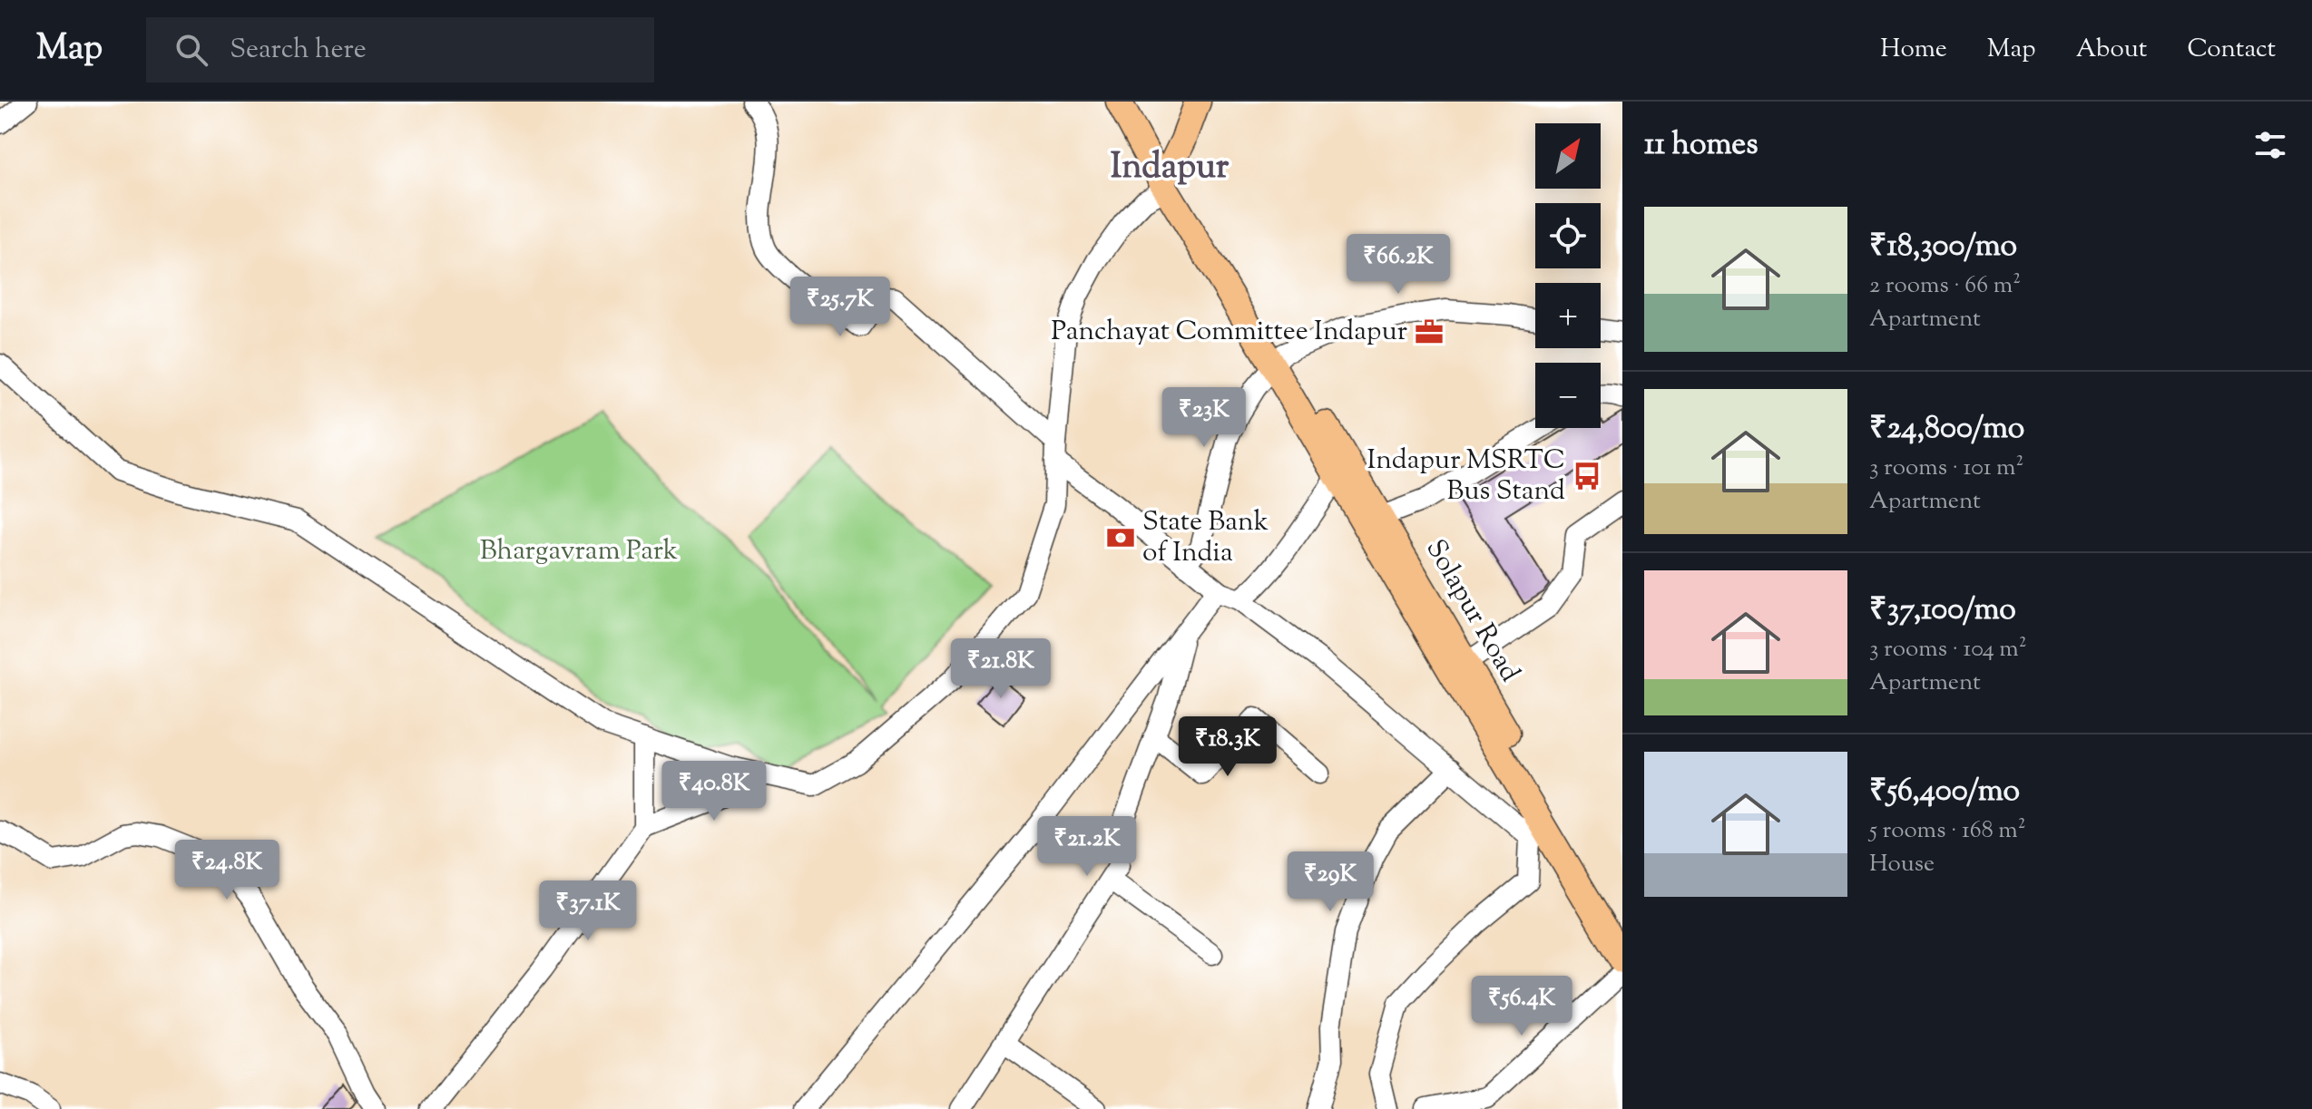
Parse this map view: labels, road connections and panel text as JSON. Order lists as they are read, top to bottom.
{
  "streets": {
    "main road": ["Solapur Road"]
  },
  "districts": ["Indapur"],
  "parks": ["Bhargavram Park"],
  "places": {
    "office": ["Panchayat Committee Indapur"],
    "bus stop": ["Indapur MSRTC Bus Stand"],
    "bank": ["State Bank of India"]
  },
  "north": "top right",
  "page": {
    "header": "Map",
    "search": "Search here",
    "nav": [
      "Home",
      "Map",
      "About",
      "Contact"
    ],
    "heading": "11 homes",
    "map_buttons": ["+", "−"],
    "list": [
      {
        "name": "₹18,300/mo",
        "note": "2 rooms · 66 m² · Apartment"
      },
      {
        "name": "₹24,800/mo",
        "note": "3 rooms · 101 m² · Apartment"
      },
      {
        "name": "₹37,100/mo",
        "note": "3 rooms · 104 m² · Apartment"
      },
      {
        "name": "₹56,400/mo",
        "note": "5 rooms · 168 m² · House"
      }
    ],
    "price": [
      "₹66.2K",
      "₹25.7K",
      "₹23K",
      "₹21.8K",
      "₹18.3K",
      "₹40.8K",
      "₹21.2K",
      "₹24.8K",
      "₹29K",
      "₹37.1K",
      "₹56.4K"
    ]
  }
}
